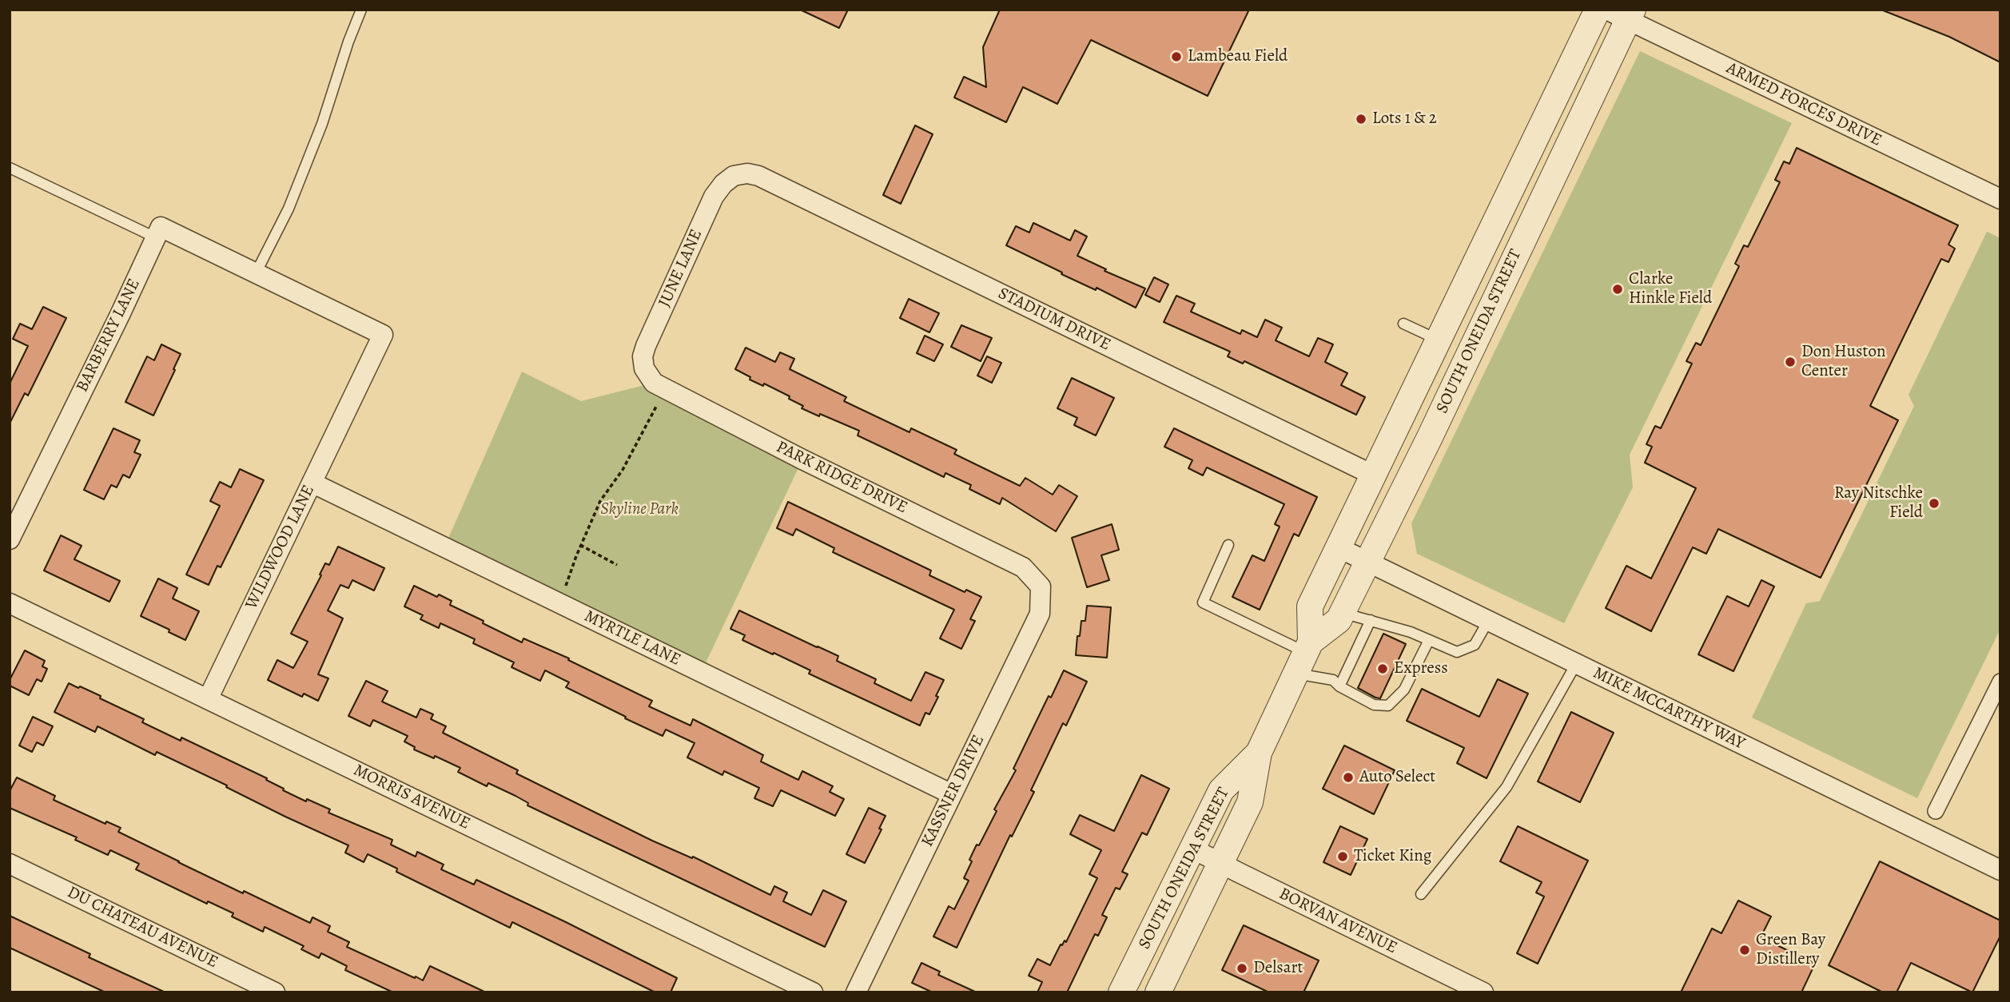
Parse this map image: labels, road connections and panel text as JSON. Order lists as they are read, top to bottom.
{
  "streets": {
    "street": [
      "ARMED FORCES DRIVE",
      "JUNE LANE",
      "STADIUM DRIVE",
      "SOUTH ONEIDA STREET",
      "BARBERRY LANE",
      "PARK RIDGE DRIVE",
      "WILDWOOD LANE",
      "MYRTLE LANE",
      "MIKE MCCARTHY WAY",
      "KASSNER DRIVE",
      "MORRIS AVENUE",
      "BORVAN AVENUE",
      "DU CHATEAU AVENUE"
    ]
  },
  "crossings": [
    ["ARMED FORCES DRIVE", "SOUTH ONEIDA STREET"],
    ["JUNE LANE", "STADIUM DRIVE"],
    ["JUNE LANE", "PARK RIDGE DRIVE"],
    ["STADIUM DRIVE", "SOUTH ONEIDA STREET"],
    ["SOUTH ONEIDA STREET", "MIKE MCCARTHY WAY"],
    ["SOUTH ONEIDA STREET", "BORVAN AVENUE"],
    ["PARK RIDGE DRIVE", "KASSNER DRIVE"],
    ["WILDWOOD LANE", "MYRTLE LANE"],
    ["WILDWOOD LANE", "MORRIS AVENUE"],
    ["MYRTLE LANE", "KASSNER DRIVE"]
  ],
  "parks": ["Skyline Park"],
  "places": [
    "Lambeau Field",
    "Lots 1 & 2",
    "Clarke Hinkle Field",
    "Don Huston Center",
    "Ray Nitschke Field",
    "Express",
    "Auto Select",
    "Ticket King",
    "Green Bay Distillery",
    "Delsart"
  ]
}
